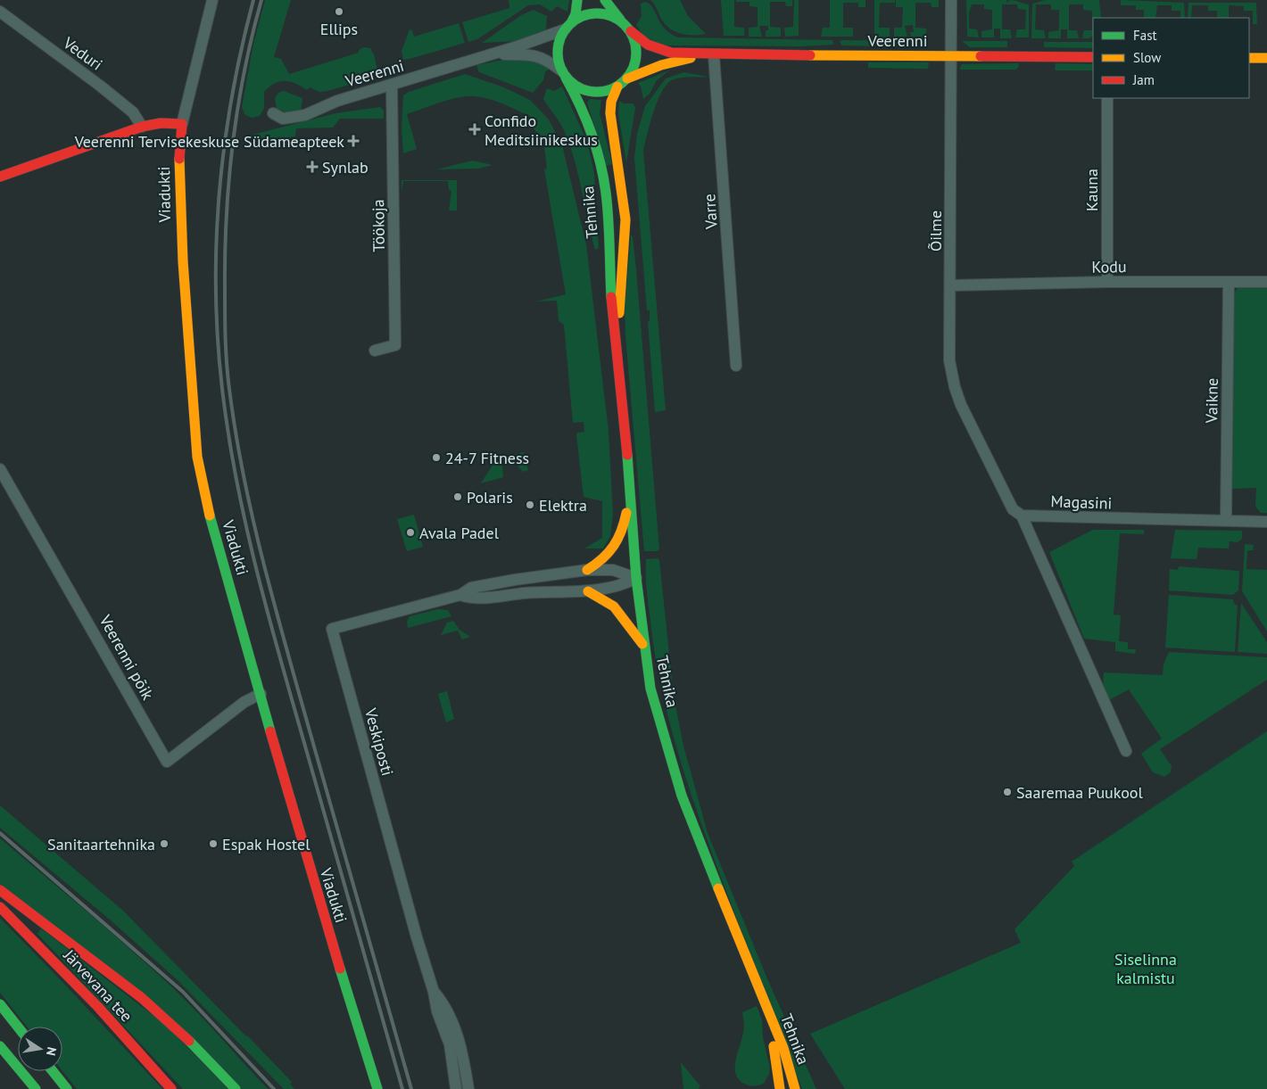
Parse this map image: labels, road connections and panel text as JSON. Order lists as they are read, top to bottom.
{
  "streets": {
    "main road": [
      "Veerenni",
      "Viadukti",
      "Tehnika",
      "Järvevana tee"
    ],
    "street": [
      "Veduri",
      "Kauna",
      "Varre",
      "Töökoja",
      "Õilme",
      "Kodu",
      "Vaikne",
      "Magasini",
      "Veerenni põik",
      "Veskiposti"
    ]
  },
  "crossings": [
    ["Veerenni", "Varre"],
    ["Veerenni", "Tehnika"],
    ["Veerenni", "Töökoja"],
    ["Veerenni", "Õilme"],
    ["Kauna", "Kodu"],
    ["Viadukti", "Veerenni põik"],
    ["Tehnika", "Veskiposti"],
    ["Õilme", "Kodu"],
    ["Õilme", "Magasini"],
    ["Kodu", "Vaikne"],
    ["Vaikne", "Magasini"]
  ],
  "parks": ["Siselinna kalmistu"],
  "places": {
    "other": [
      "Ellips",
      "24-7 Fitness",
      "Polaris",
      "Elektra",
      "Avala Padel",
      "Saaremaa Puukool",
      "Sanitaartehnika",
      "Espak Hostel"
    ],
    "health": ["Confido Meditsiinikeskus", "Veerenni Tervisekeskuse Südameapteek", "Synlab"]
  },
  "legend": ["Fast", "Slow", "Jam"],
  "north": "right"
}
